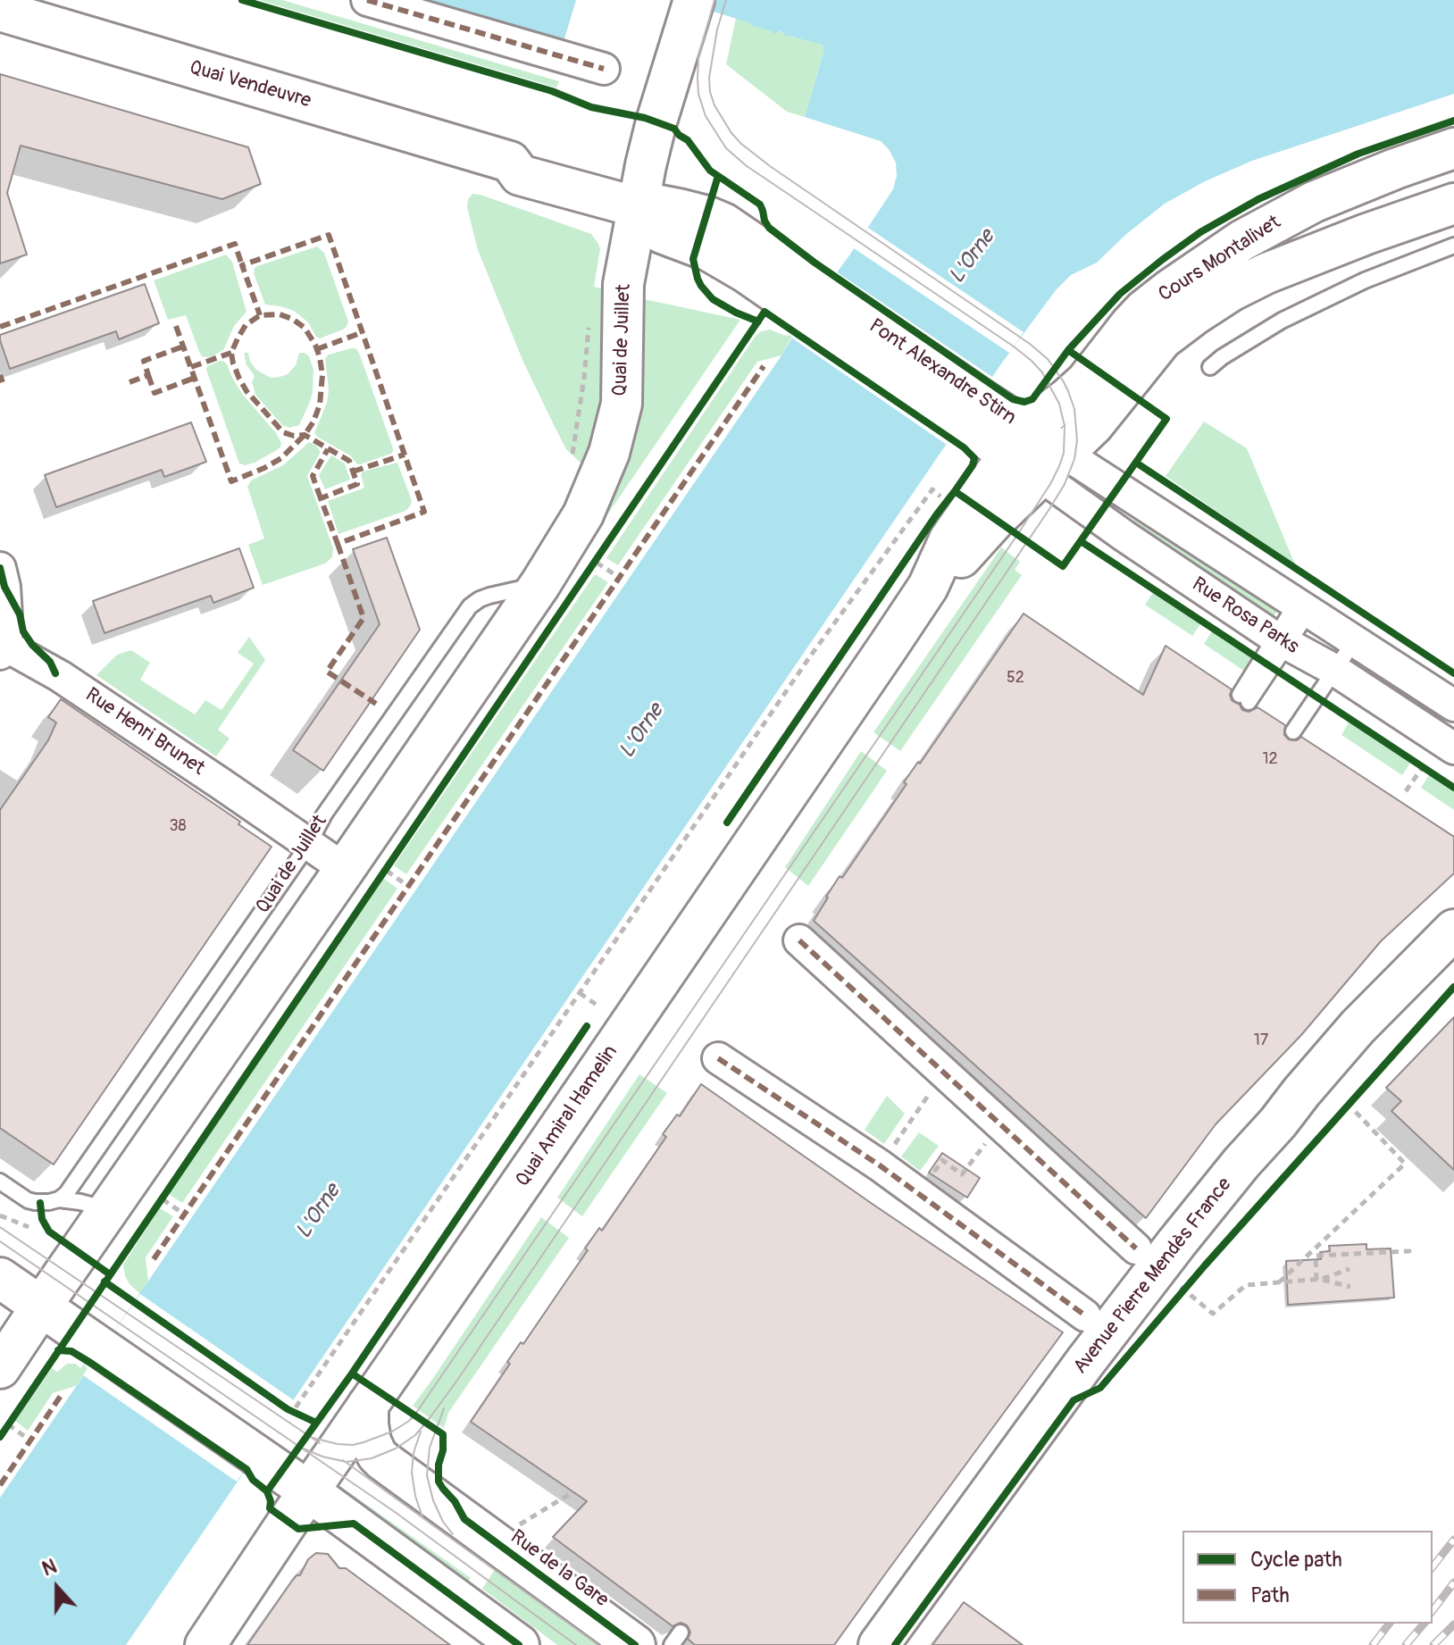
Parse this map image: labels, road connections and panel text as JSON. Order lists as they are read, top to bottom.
{
  "streets": {
    "main road": [
      "Quai Vendeuvre",
      "Cours Montalivet",
      "Quai de Juillet",
      "Pont Alexandre Stirn",
      "Quai Amiral Hamelin",
      "Avenue Pierre Mendès France",
      "Rue de la Gare"
    ],
    "street": ["Rue Rosa Parks", "Rue Henri Brunet"]
  },
  "crossings": [
    ["Quai Vendeuvre", "Quai de Juillet"],
    ["Quai Vendeuvre", "Pont Alexandre Stirn"],
    ["Cours Montalivet", "Pont Alexandre Stirn"],
    ["Cours Montalivet", "Rue Rosa Parks"],
    ["Cours Montalivet", "Quai Amiral Hamelin"],
    ["Quai de Juillet", "Rue Henri Brunet"],
    ["Pont Alexandre Stirn", "Rue Rosa Parks"],
    ["Pont Alexandre Stirn", "Quai Amiral Hamelin"],
    ["Rue Rosa Parks", "Quai Amiral Hamelin"],
    ["Quai Amiral Hamelin", "Rue de la Gare"]
  ],
  "water": ["L'Orne"],
  "house_numbers": [
    "52",
    "12",
    "38",
    "17"
  ],
  "legend": ["Cycle path", "Path"],
  "north": "top"
}
